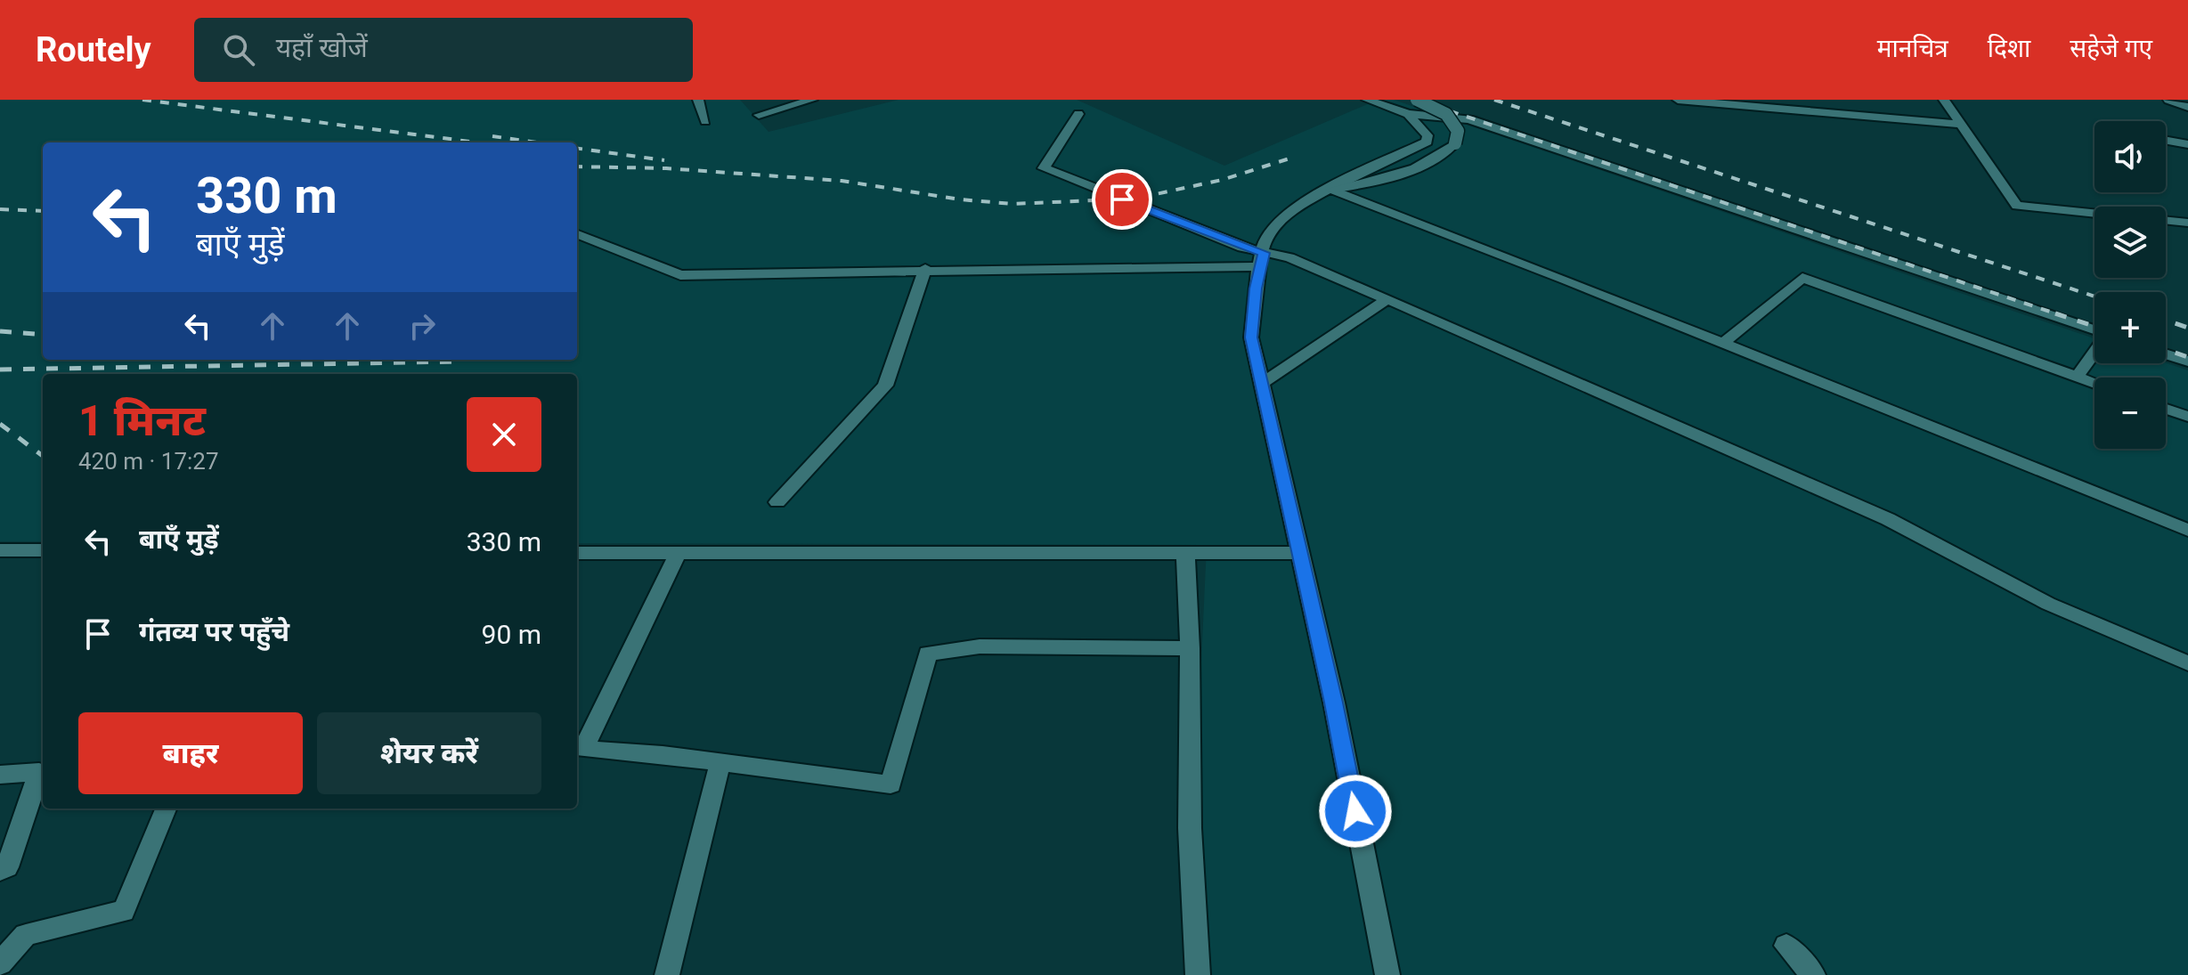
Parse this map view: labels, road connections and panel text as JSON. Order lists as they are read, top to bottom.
{
  "page": {
    "header": "Routely",
    "search": "यहाँ खोजें",
    "nav": ["मानचित्र", "दिशा", "सहेजे गए"],
    "map_buttons": ["+", "−"],
    "turn": ["330 m", "बाएँ मुड़ें"],
    "heading": ["1 मिनट", "420 m · 17:27"],
    "list": [
      {
        "name": "बाएँ मुड़ें",
        "value": "330 m"
      },
      {
        "name": "गंतव्य पर पहुँचे",
        "value": "90 m"
      }
    ],
    "buttons": ["बाहर", "शेयर करें"]
  }
}
